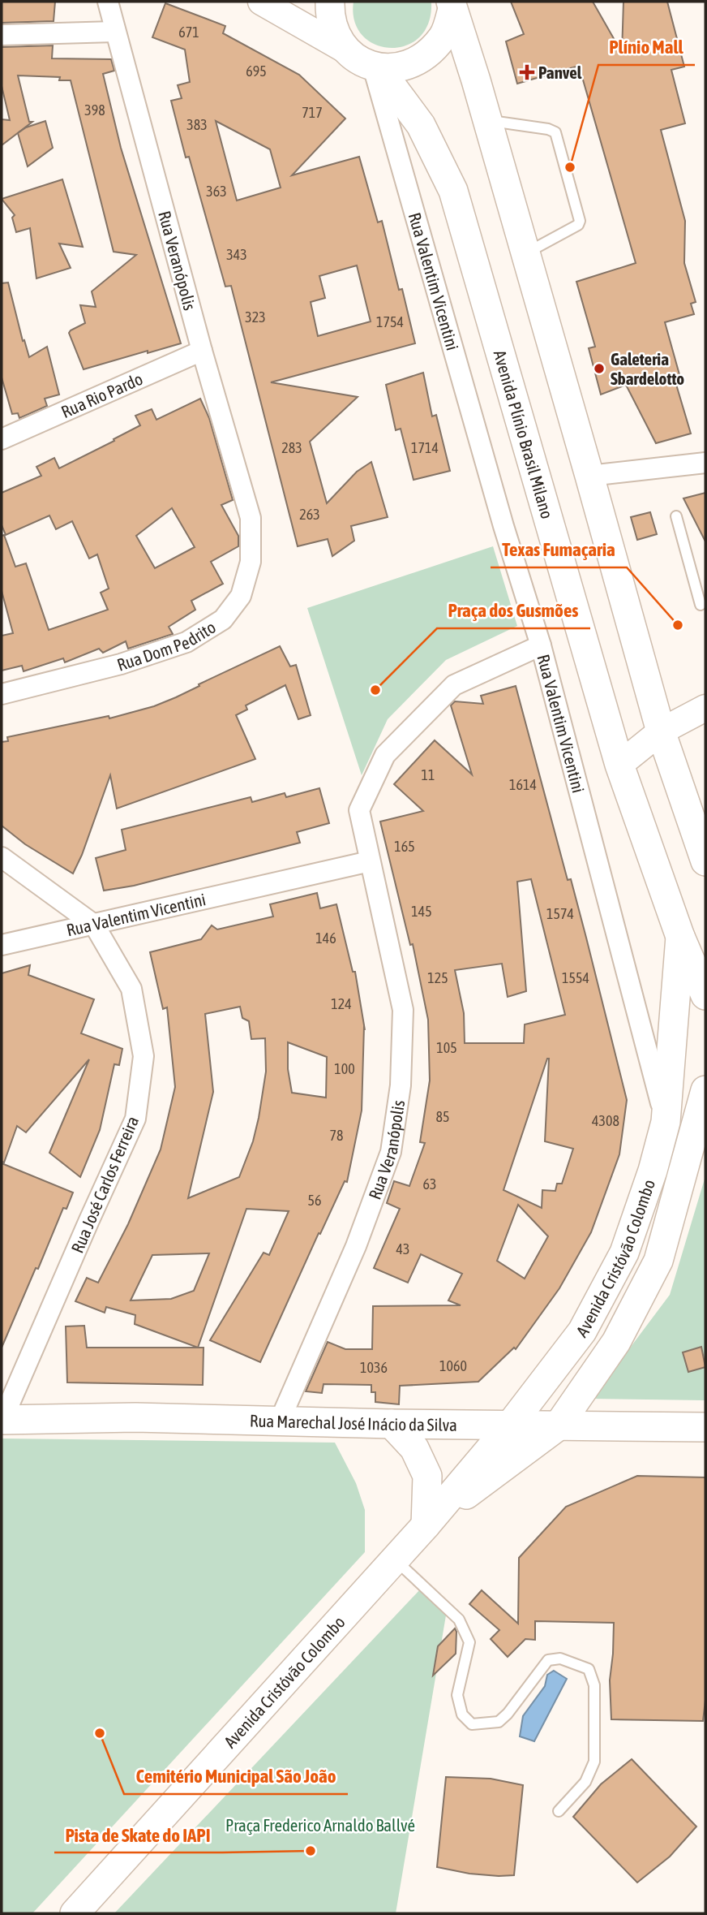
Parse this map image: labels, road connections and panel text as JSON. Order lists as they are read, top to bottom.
{
  "streets": {
    "main road": ["Avenida Plínio Brasil Milano", "Avenida Cristóvão Colombo", "Rua Marechal José Inácio da Silva"],
    "street": [
      "Rua Veranópolis",
      "Rua Valentim Vicentini",
      "Rua Rio Pardo",
      "Rua Dom Pedrito",
      "Rua José Carlos Ferreira"
    ]
  },
  "crossings": [
    ["Rua Veranópolis", "Rua Valentim Vicentini"],
    ["Rua Veranópolis", "Rua Rio Pardo"],
    ["Rua Veranópolis", "Rua Dom Pedrito"],
    ["Rua Veranópolis", "Rua Marechal José Inácio da Silva"],
    ["Rua Valentim Vicentini", "Avenida Plínio Brasil Milano"],
    ["Rua Valentim Vicentini", "Rua José Carlos Ferreira"],
    ["Rua Valentim Vicentini", "Avenida Cristóvão Colombo"],
    ["Avenida Plínio Brasil Milano", "Avenida Cristóvão Colombo"],
    ["Rua José Carlos Ferreira", "Rua Marechal José Inácio da Silva"],
    ["Avenida Cristóvão Colombo", "Rua Marechal José Inácio da Silva"]
  ],
  "parks": ["Praça Frederico Arnaldo Ballvé"],
  "places": {
    "health": ["Panvel"],
    "other": [
      "Plínio Mall",
      "Galeteria Sbardelotto",
      "Texas Fumaçaria",
      "Praça dos Gusmões",
      "Cemitério Municipal São João",
      "Pista de Skate do IAPI"
    ]
  },
  "house_numbers": [
    "671",
    "695",
    "398",
    "717",
    "383",
    "363",
    "343",
    "323",
    "1754",
    "283",
    "1714",
    "263",
    "11",
    "1614",
    "165",
    "145",
    "1574",
    "146",
    "125",
    "1554",
    "124",
    "105",
    "100",
    "85",
    "4308",
    "78",
    "63",
    "56",
    "43",
    "1060",
    "1036"
  ]
}
